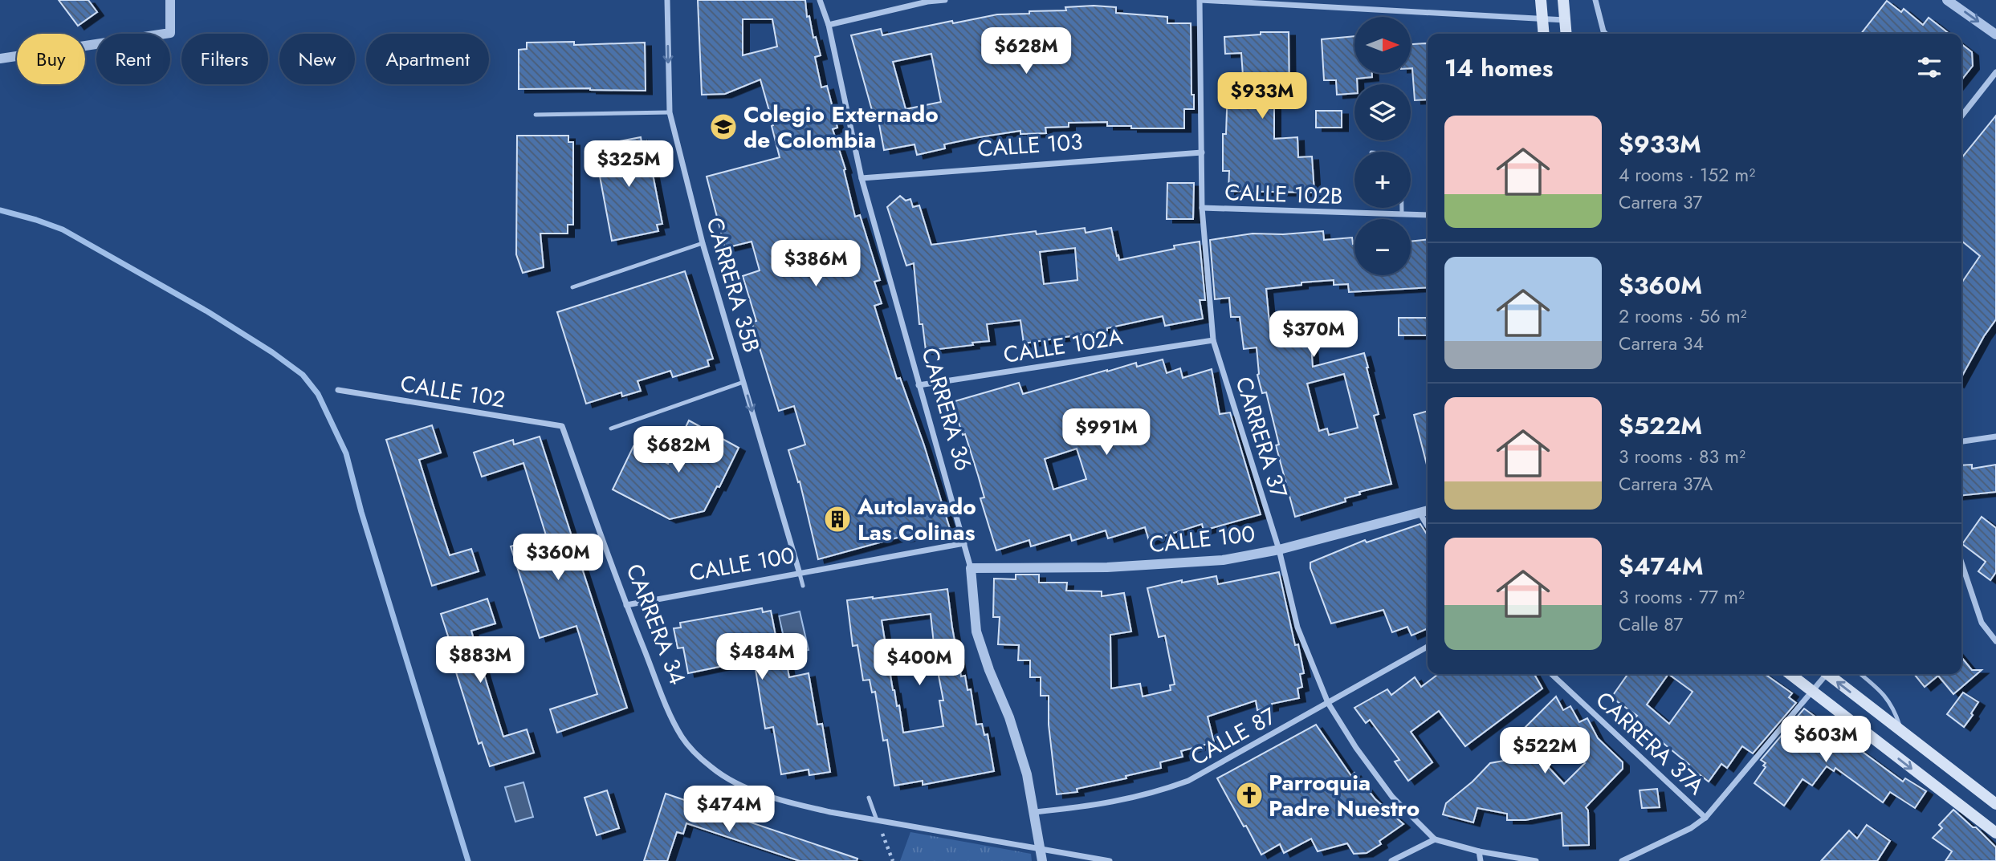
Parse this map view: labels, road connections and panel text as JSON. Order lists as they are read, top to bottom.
{
  "streets": {
    "street": [
      "CALLE 103",
      "CALLE 102B",
      "CARRERA 35B",
      "CALLE 102A",
      "CALLE 102",
      "CARRERA 36",
      "CARRERA 37",
      "CALLE 100",
      "CARRERA 34",
      "CALLE 87",
      "CARRERA 37A"
    ]
  },
  "crossings": [
    ["CALLE 103", "CARRERA 36"],
    ["CALLE 103", "CARRERA 37"],
    ["CALLE 102B", "CARRERA 37"],
    ["CARRERA 35B", "CALLE 100"],
    ["CALLE 102A", "CARRERA 36"],
    ["CALLE 102A", "CARRERA 37"],
    ["CALLE 102", "CARRERA 34"],
    ["CARRERA 36", "CALLE 100"],
    ["CARRERA 36", "CALLE 87"],
    ["CARRERA 37", "CALLE 100"],
    ["CARRERA 37", "CALLE 87"],
    ["CALLE 100", "CARRERA 34"]
  ],
  "one_way": ["CARRERA 35B"],
  "places": {
    "school or university": ["Colegio Externado de Colombia"],
    "building": ["Autolavado Las Colinas"],
    "church": ["Parroquia Padre Nuestro"]
  },
  "north": "right",
  "page": {
    "map_buttons": ["+", "−"],
    "price": [
      "$628M",
      "$933M",
      "$325M",
      "$386M",
      "$370M",
      "$991M",
      "$682M",
      "$360M",
      "$484M",
      "$883M",
      "$400M",
      "$603M",
      "$522M",
      "$474M"
    ],
    "chip": [
      "Buy",
      "Rent",
      "Filters",
      "New",
      "Apartment"
    ],
    "heading": "14 homes",
    "list": [
      {
        "name": "$933M",
        "note": "4 rooms · 152 m² · Carrera 37"
      },
      {
        "name": "$360M",
        "note": "2 rooms · 56 m² · Carrera 34"
      },
      {
        "name": "$522M",
        "note": "3 rooms · 83 m² · Carrera 37A"
      },
      {
        "name": "$474M",
        "note": "3 rooms · 77 m² · Calle 87"
      }
    ]
  }
}
